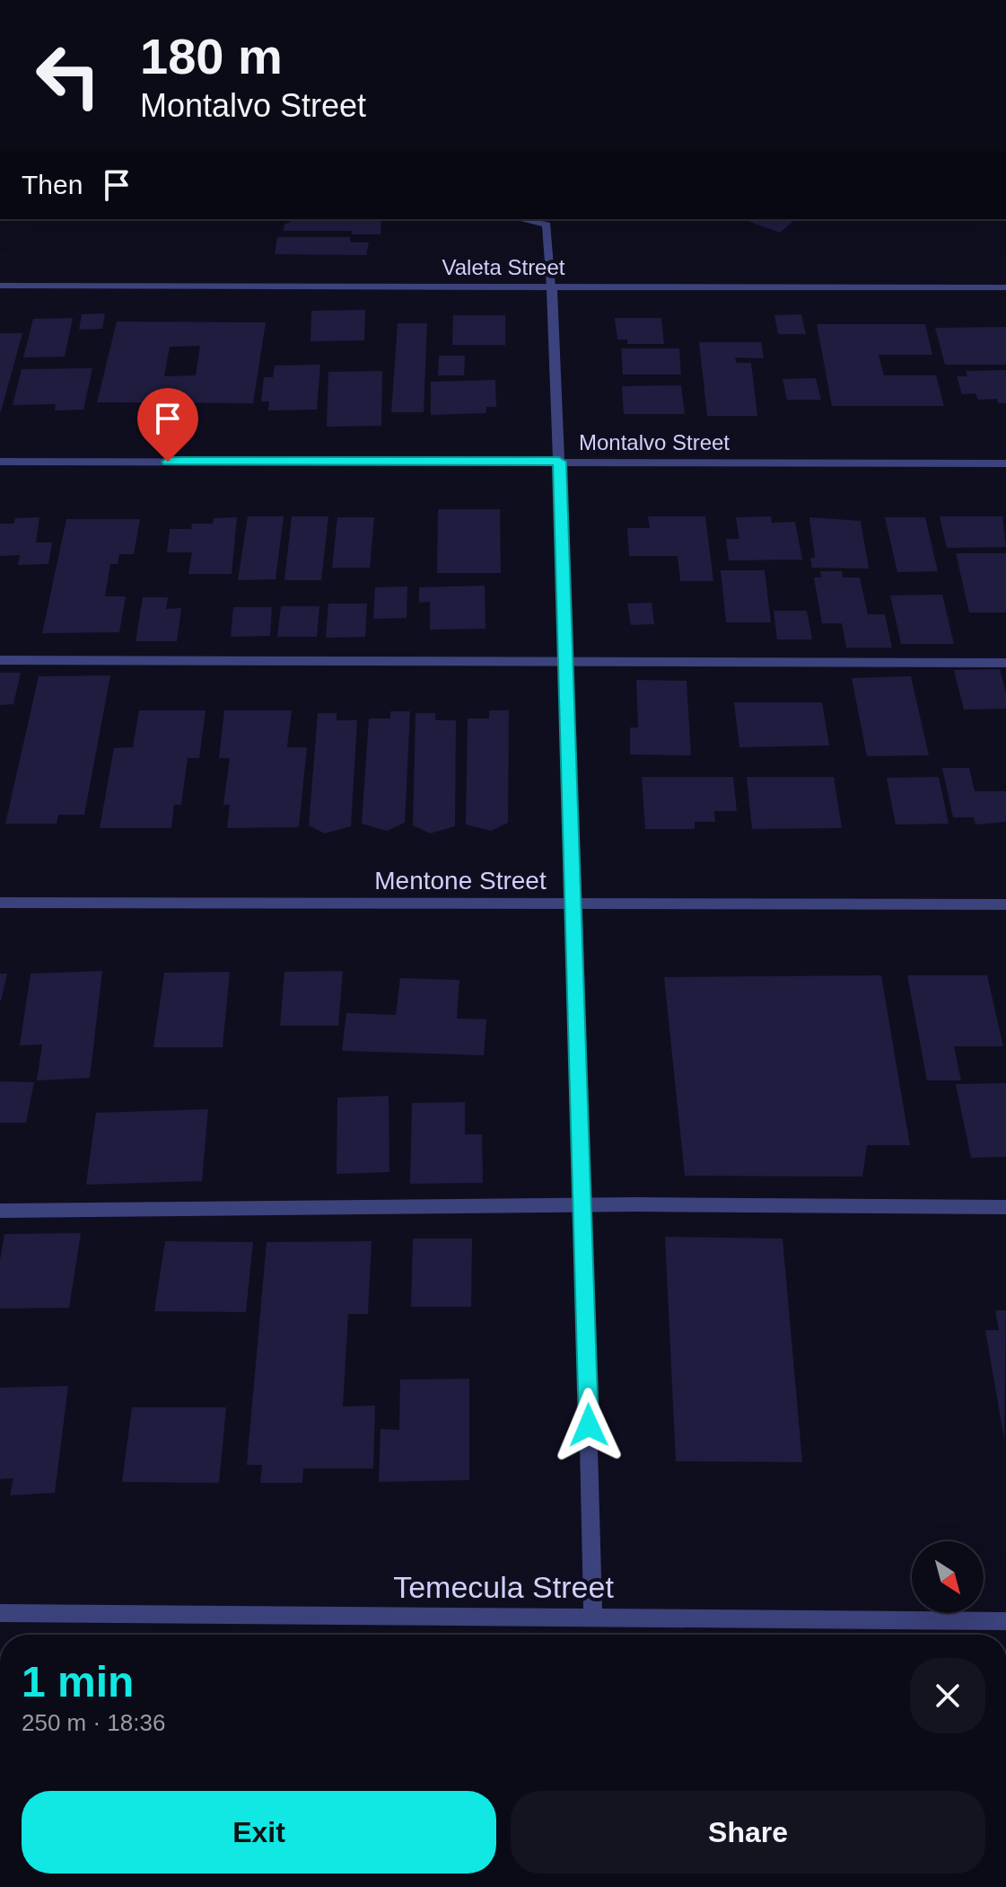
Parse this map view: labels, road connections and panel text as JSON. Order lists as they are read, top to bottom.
{
  "streets": {
    "street": [
      "Valeta Street",
      "Montalvo Street",
      "Mentone Street",
      "Temecula Street"
    ]
  },
  "north": "bottom right",
  "page": {
    "turn": ["180 m", "Montalvo Street"],
    "then": "Then",
    "heading": ["1 min", "250 m · 18:36"],
    "buttons": ["Exit", "Share"]
  }
}
